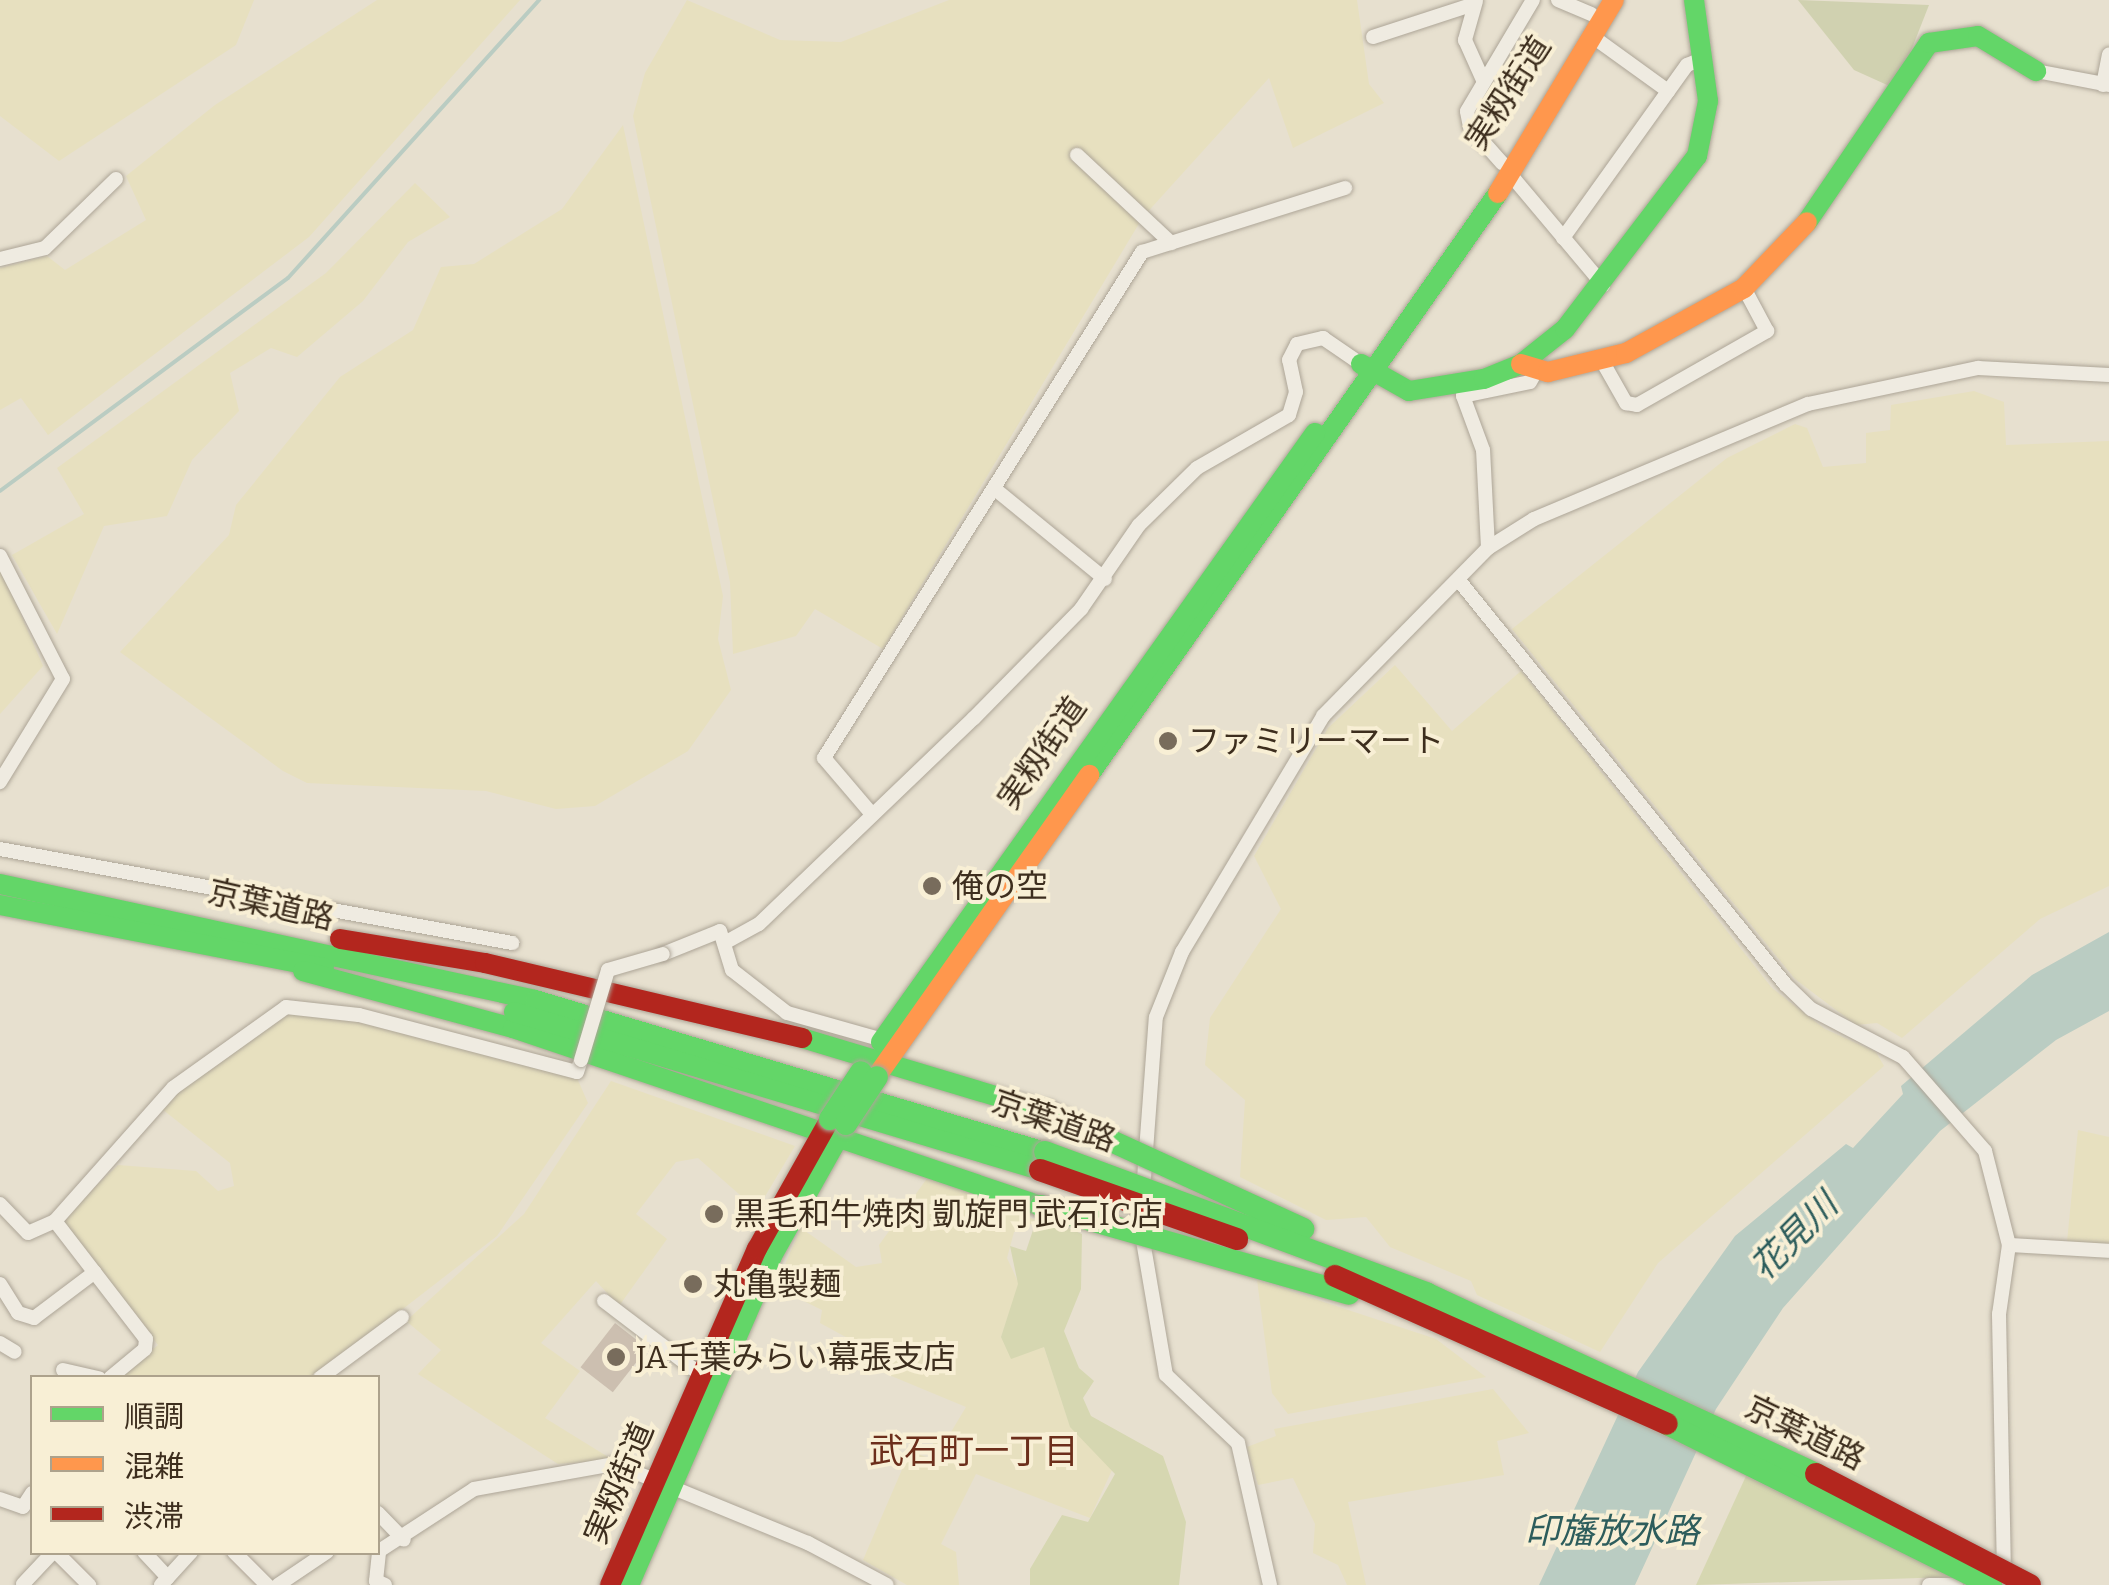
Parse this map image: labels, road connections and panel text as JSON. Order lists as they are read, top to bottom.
{
  "streets": {
    "main road": ["実籾街道", "京葉道路"]
  },
  "districts": ["武石町一丁目"],
  "water": ["花見川", "印旛放水路"],
  "places": [
    "ファミリーマート",
    "俺の空",
    "黒毛和牛焼肉 凱旋門 武石IC店",
    "丸亀製麺",
    "JA千葉みらい幕張支店"
  ],
  "legend": ["順調", "混雑", "渋滞"]
}
